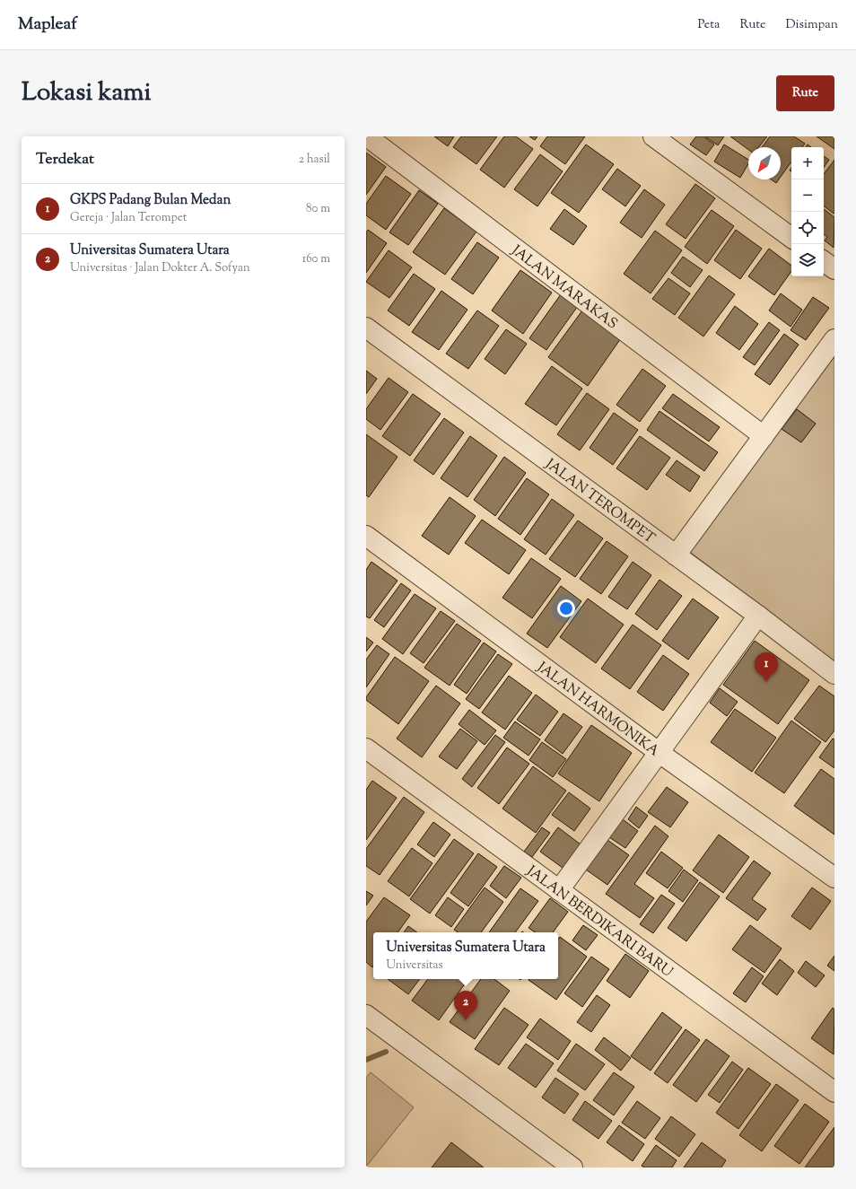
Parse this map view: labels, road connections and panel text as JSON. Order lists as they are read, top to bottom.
{
  "streets": {
    "street": [
      "JALAN MARAKAS",
      "JALAN TEROMPET",
      "JALAN HARMONIKA",
      "JALAN BERDIKARI BARU"
    ]
  },
  "north": "bottom left",
  "page": {
    "header": "Mapleaf",
    "nav": ["Peta", "Rute", "Disimpan"],
    "title": "Lokasi kami",
    "buttons": "Rute",
    "heading": ["Terdekat", "2 hasil"],
    "map_buttons": ["+", "−"],
    "list": [
      {
        "mark": "1",
        "name": "GKPS Padang Bulan Medan",
        "note": "Gereja · Jalan Terompet",
        "value": "80 m"
      },
      {
        "mark": "2",
        "name": "Universitas Sumatera Utara",
        "note": "Universitas · Jalan Dokter A. Sofyan",
        "value": "160 m"
      }
    ],
    "pins": ["1", "2"],
    "popup": ["Universitas Sumatera Utara", "Universitas"]
  }
}
